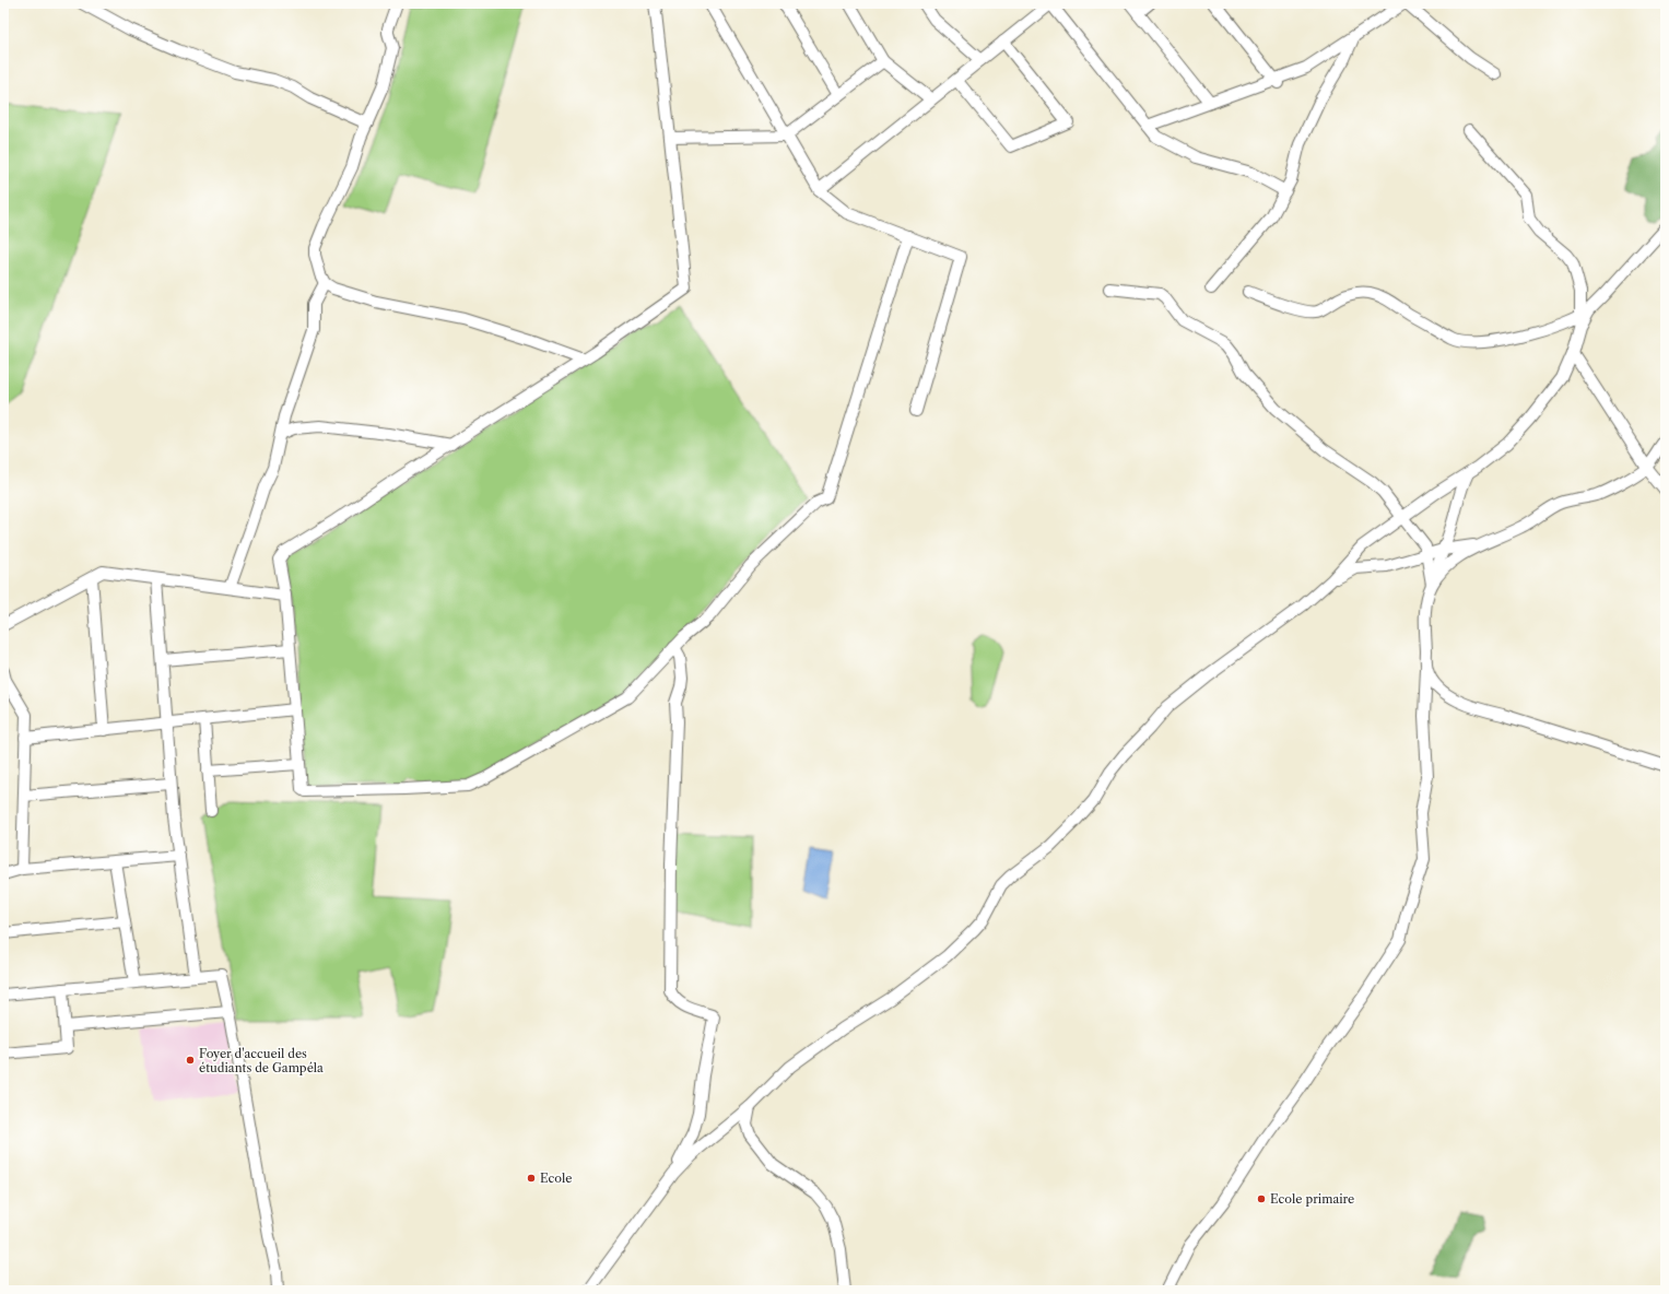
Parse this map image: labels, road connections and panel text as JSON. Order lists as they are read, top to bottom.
{
  "places": ["Foyer d'accueil des étudiants de Gampéla", "Ecole", "Ecole primaire"]
}
